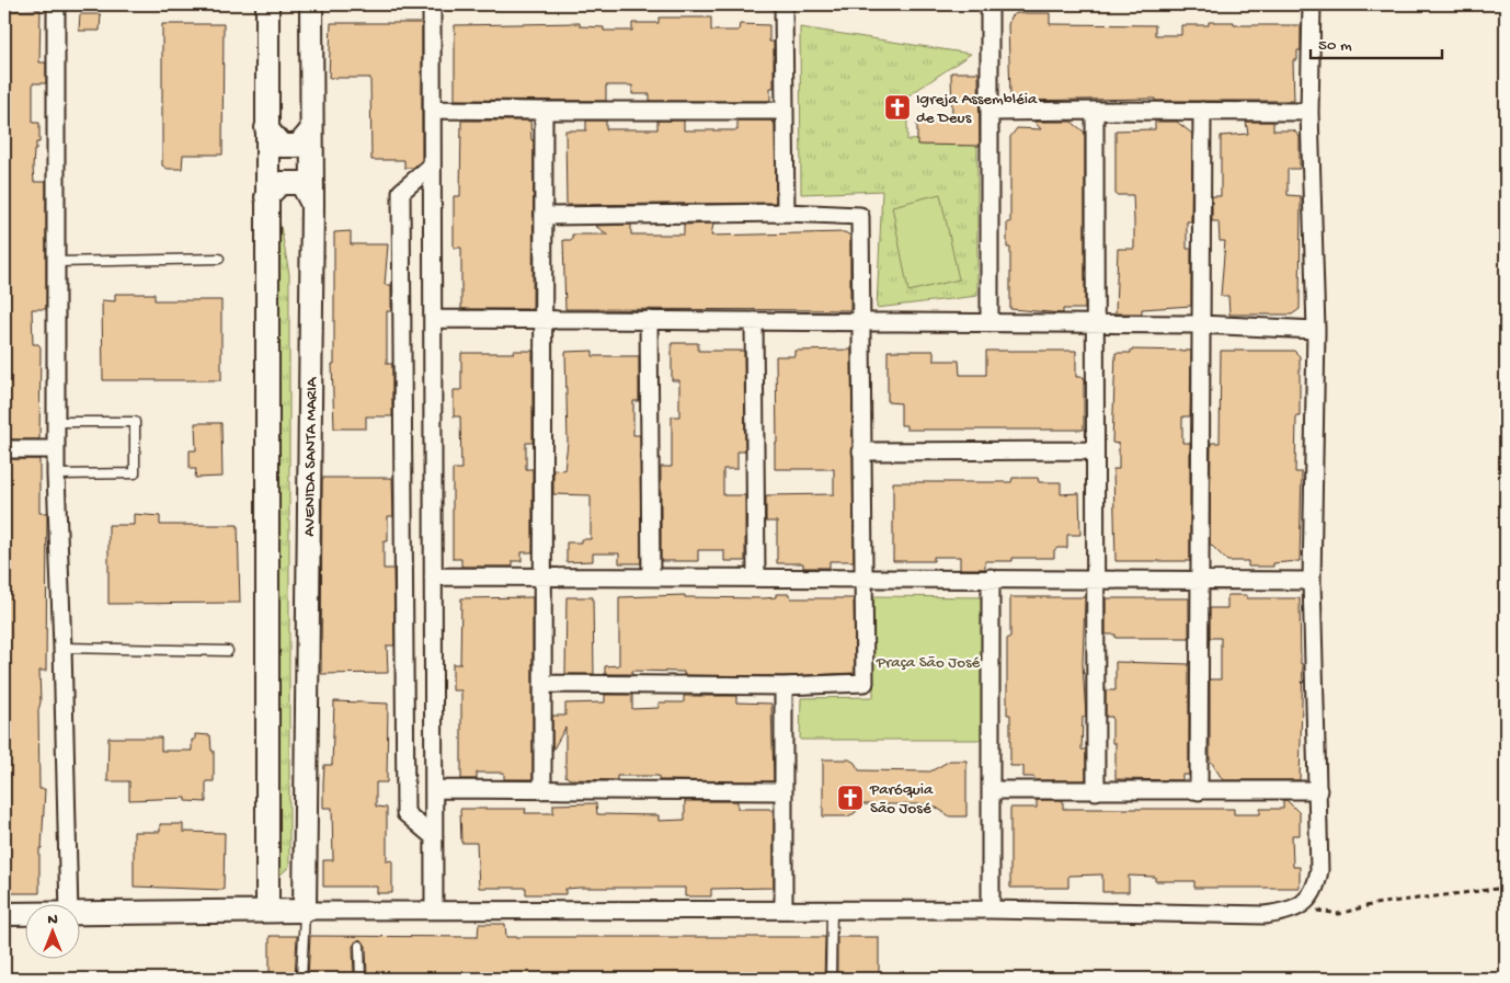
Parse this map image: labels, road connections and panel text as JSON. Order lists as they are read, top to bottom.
{
  "streets": {
    "main road": ["AVENIDA SANTA MARIA"]
  },
  "parks": ["Praça São José"],
  "places": {
    "church": ["Igreja Assembléia de Deus", "Paróquia São José"]
  },
  "scale_bar": "50 m",
  "north": "top"
}
